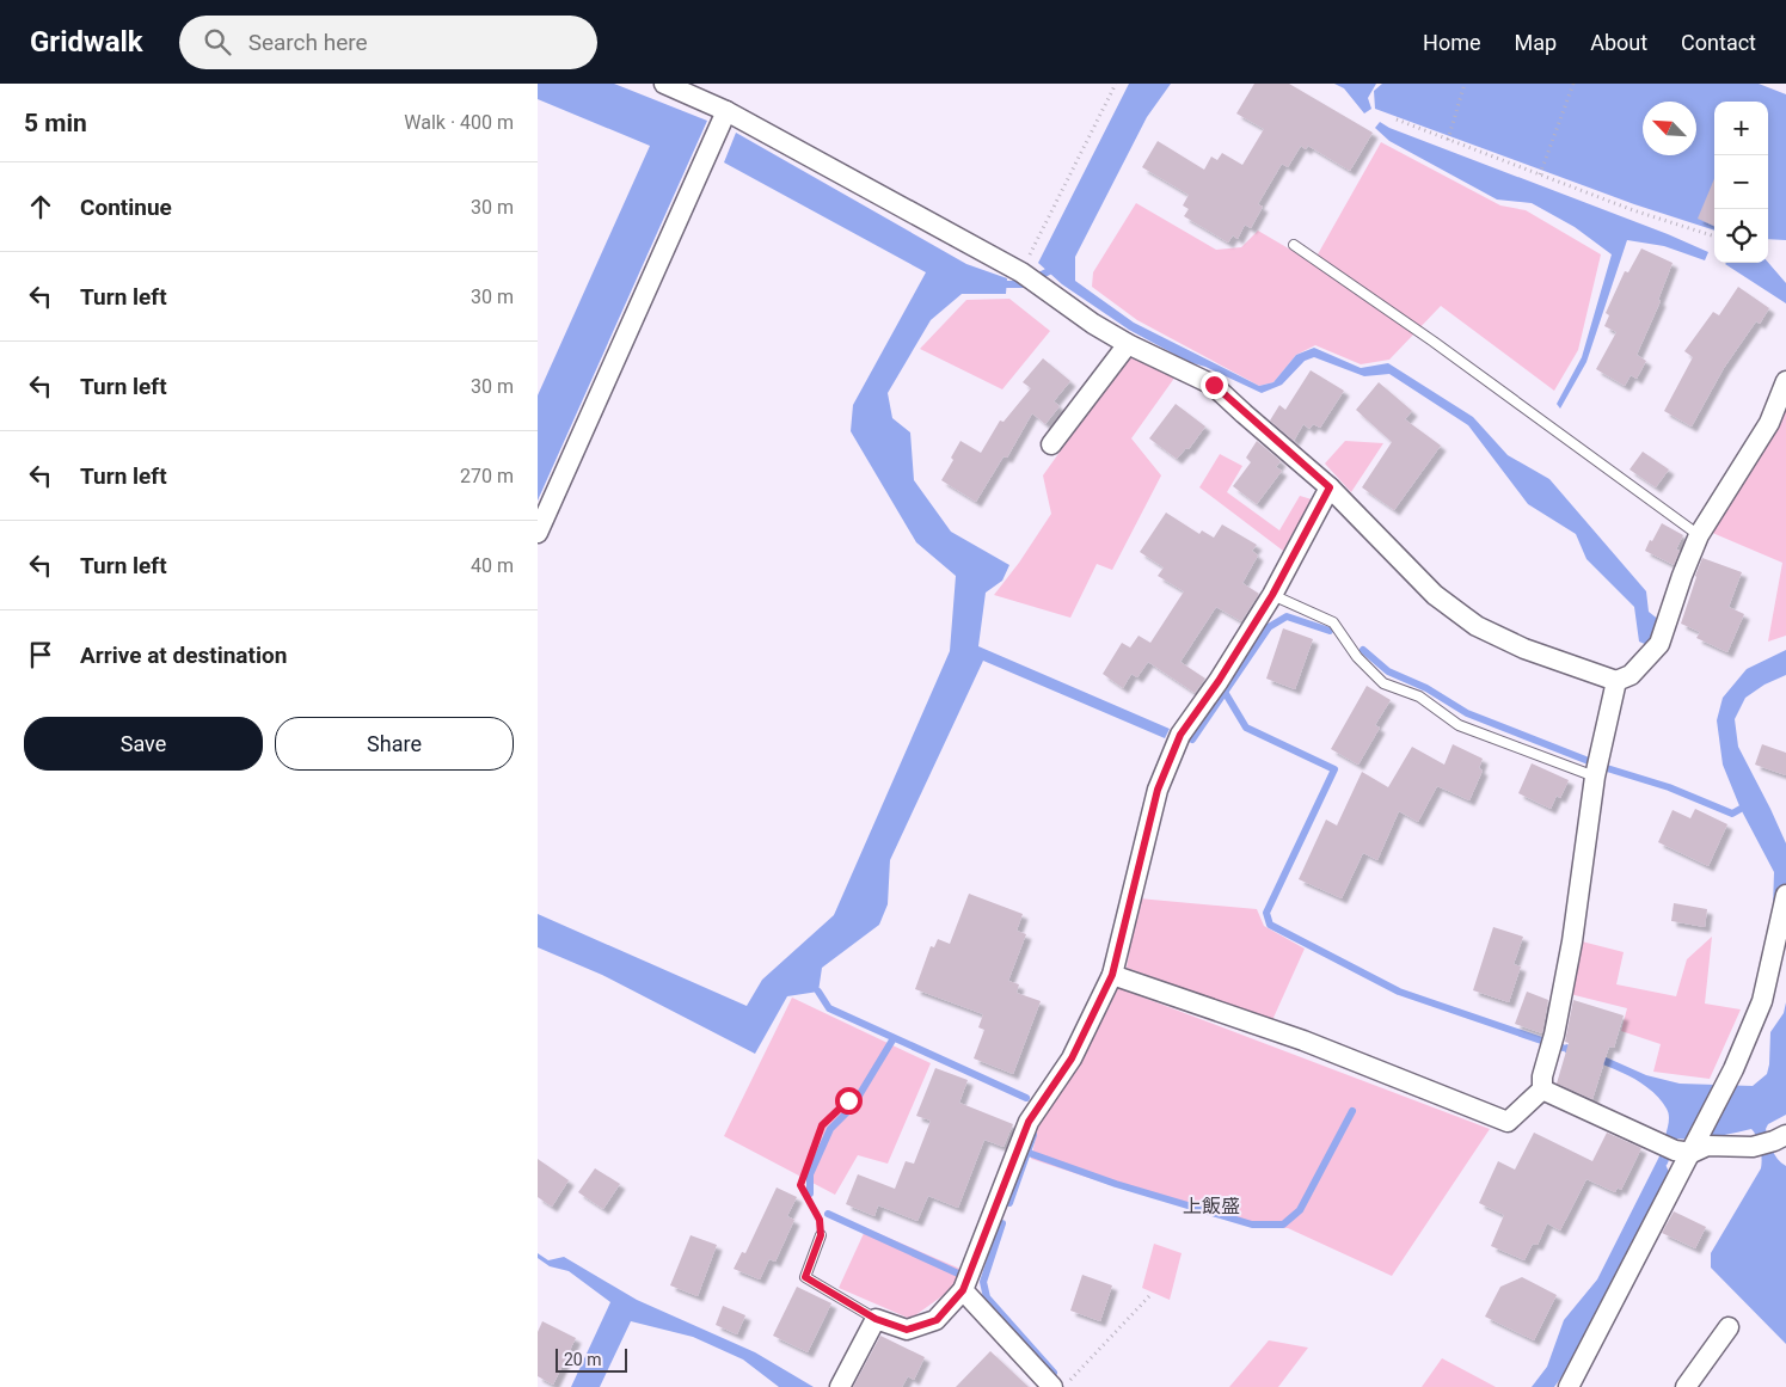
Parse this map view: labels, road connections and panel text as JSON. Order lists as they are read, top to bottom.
{
  "districts": ["上飯盛"],
  "scale_bar": "20 m",
  "north": "top left",
  "page": {
    "header": "Gridwalk",
    "search": "Search here",
    "nav": [
      "Home",
      "Map",
      "About",
      "Contact"
    ],
    "heading": ["5 min", "Walk · 400 m"],
    "map_buttons": ["+", "−"],
    "list": [
      ["Continue", "30 m"],
      ["Turn left", "30 m"],
      ["Turn left", "30 m"],
      ["Turn left", "270 m"],
      ["Turn left", "40 m"],
      "Arrive at destination"
    ],
    "buttons": ["Save", "Share"],
    "scale": "20 m"
  }
}
